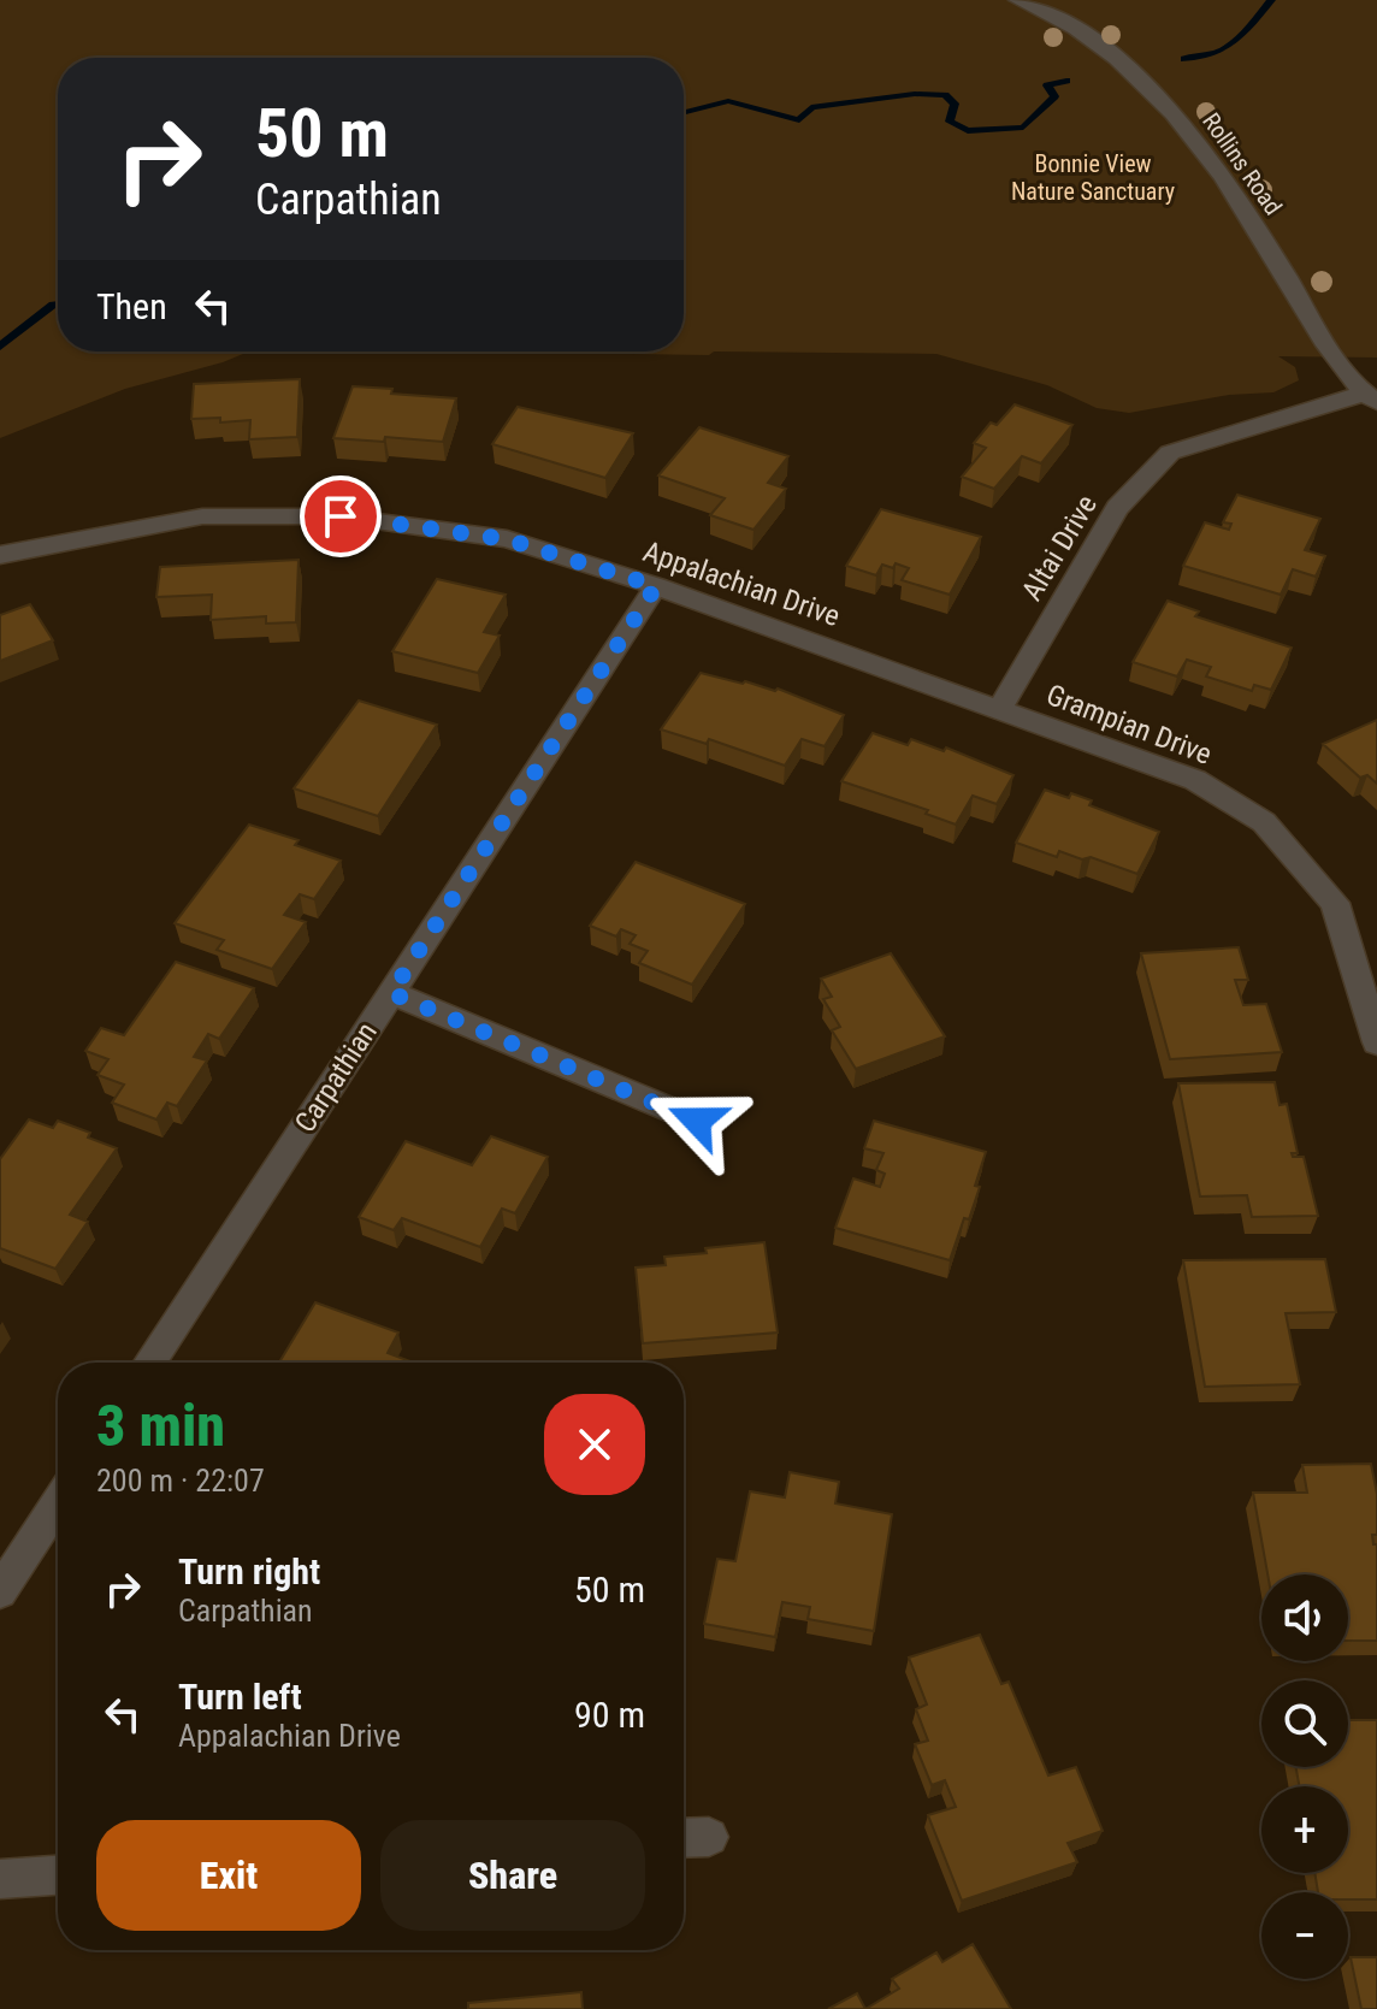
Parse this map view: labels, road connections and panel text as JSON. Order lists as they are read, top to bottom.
{
  "streets": {
    "street": [
      "Rollins Road",
      "Altai Drive",
      "Appalachian Drive",
      "Grampian Drive",
      "Carpathian"
    ]
  },
  "crossings": [
    ["Rollins Road", "Altai Drive"],
    ["Altai Drive", "Appalachian Drive"],
    ["Altai Drive", "Grampian Drive"],
    ["Appalachian Drive", "Grampian Drive"],
    ["Appalachian Drive", "Carpathian"]
  ],
  "parks": ["Bonnie View Nature Sanctuary"],
  "page": {
    "turn": ["50 m", "Carpathian"],
    "then": "Then",
    "heading": ["3 min", "200 m · 22:07"],
    "list": [
      {
        "name": "Turn right",
        "note": "Carpathian",
        "value": "50 m"
      },
      {
        "name": "Turn left",
        "note": "Appalachian Drive",
        "value": "90 m"
      }
    ],
    "map_buttons": ["+", "−"],
    "buttons": ["Exit", "Share"]
  }
}
